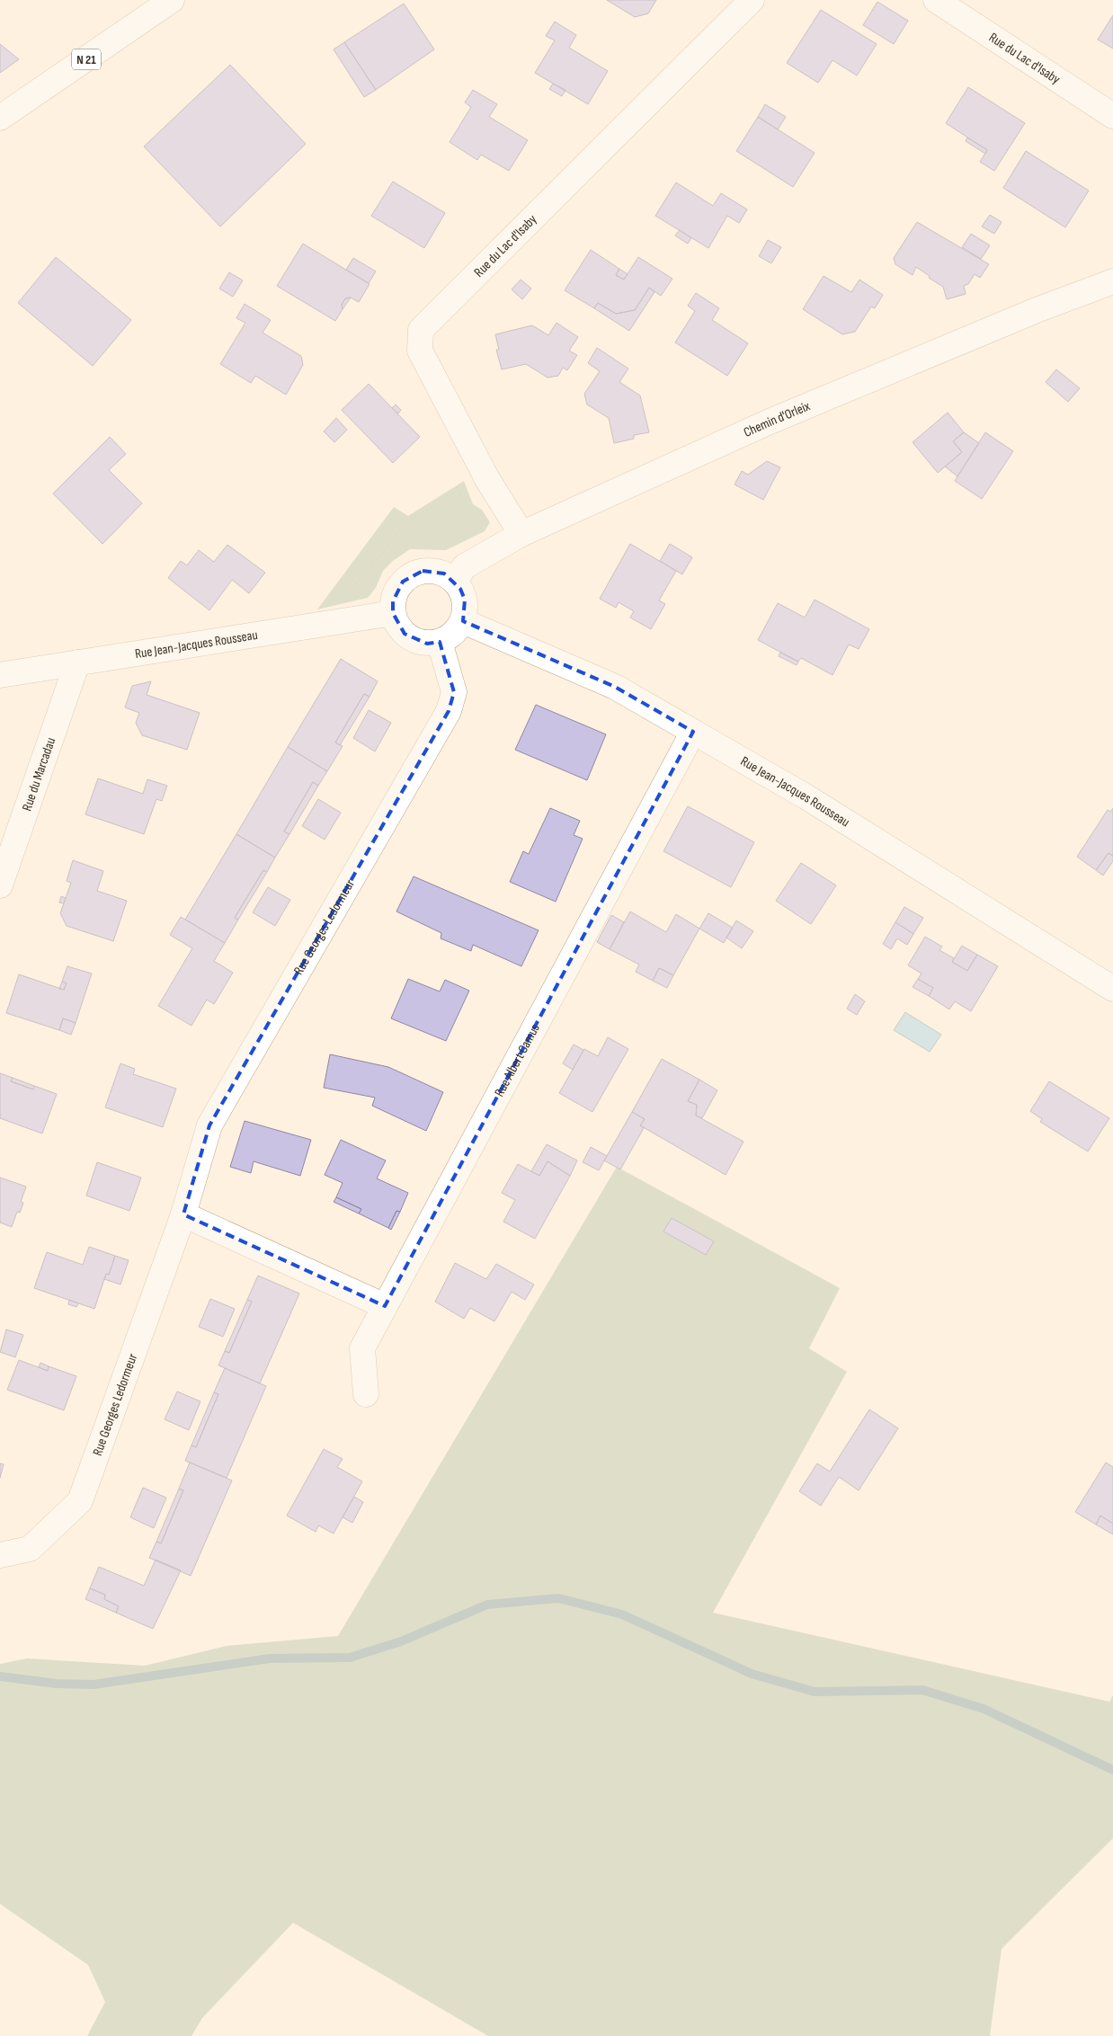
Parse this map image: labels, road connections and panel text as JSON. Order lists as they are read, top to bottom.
{
  "streets": {
    "street": [
      "Rue du Lac d'Isaby",
      "N 21",
      "Chemin d'Orleix",
      "Rue Jean-Jacques Rousseau",
      "Rue du Marcadau",
      "Rue Georges Ledormeur",
      "Rue Albert Camus"
    ]
  },
  "crossings": [
    ["Rue du Lac d'Isaby", "Chemin d'Orleix"],
    ["Chemin d'Orleix", "Rue Jean-Jacques Rousseau"],
    ["Chemin d'Orleix", "Rue Georges Ledormeur"],
    ["Rue Jean-Jacques Rousseau", "Rue du Marcadau"],
    ["Rue Jean-Jacques Rousseau", "Rue Georges Ledormeur"],
    ["Rue Jean-Jacques Rousseau", "Rue Albert Camus"]
  ]
}
